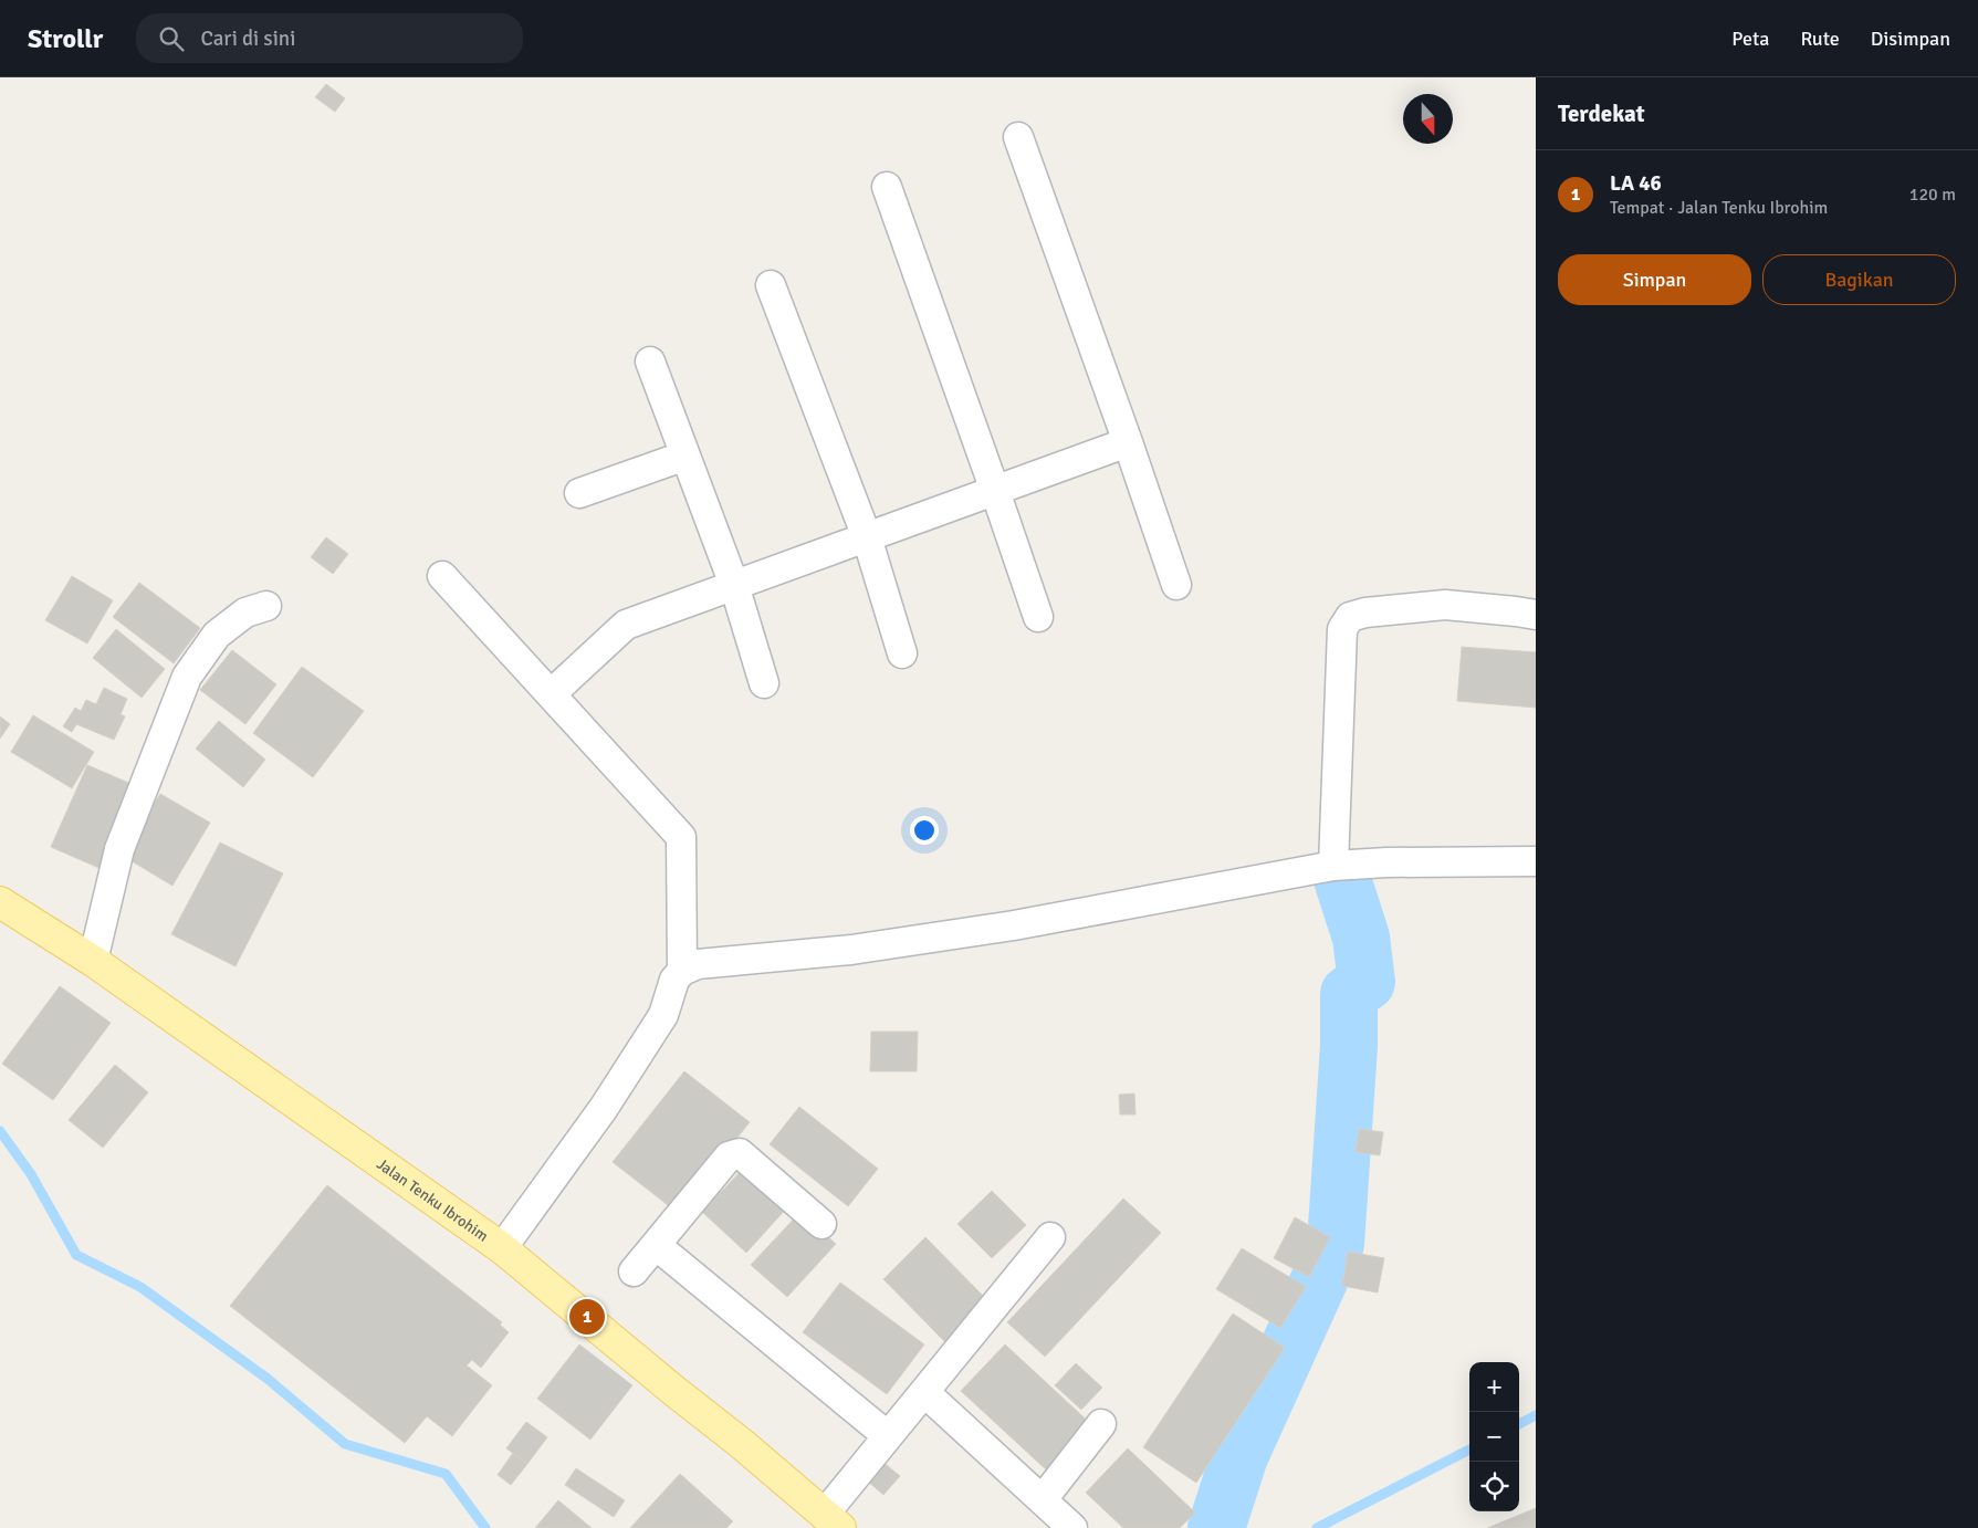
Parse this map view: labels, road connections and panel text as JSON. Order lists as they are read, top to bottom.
{
  "streets": {
    "main road": ["Jalan Tenku Ibrohim"]
  },
  "north": "bottom",
  "page": {
    "header": "Strollr",
    "search": "Cari di sini",
    "nav": ["Peta", "Rute", "Disimpan"],
    "heading": "Terdekat",
    "list": [
      {
        "mark": "1",
        "name": "LA 46",
        "note": "Tempat · Jalan Tenku Ibrohim",
        "value": "120 m"
      }
    ],
    "buttons": ["Simpan", "Bagikan"],
    "pins": "1",
    "map_buttons": ["+", "−"]
  }
}
